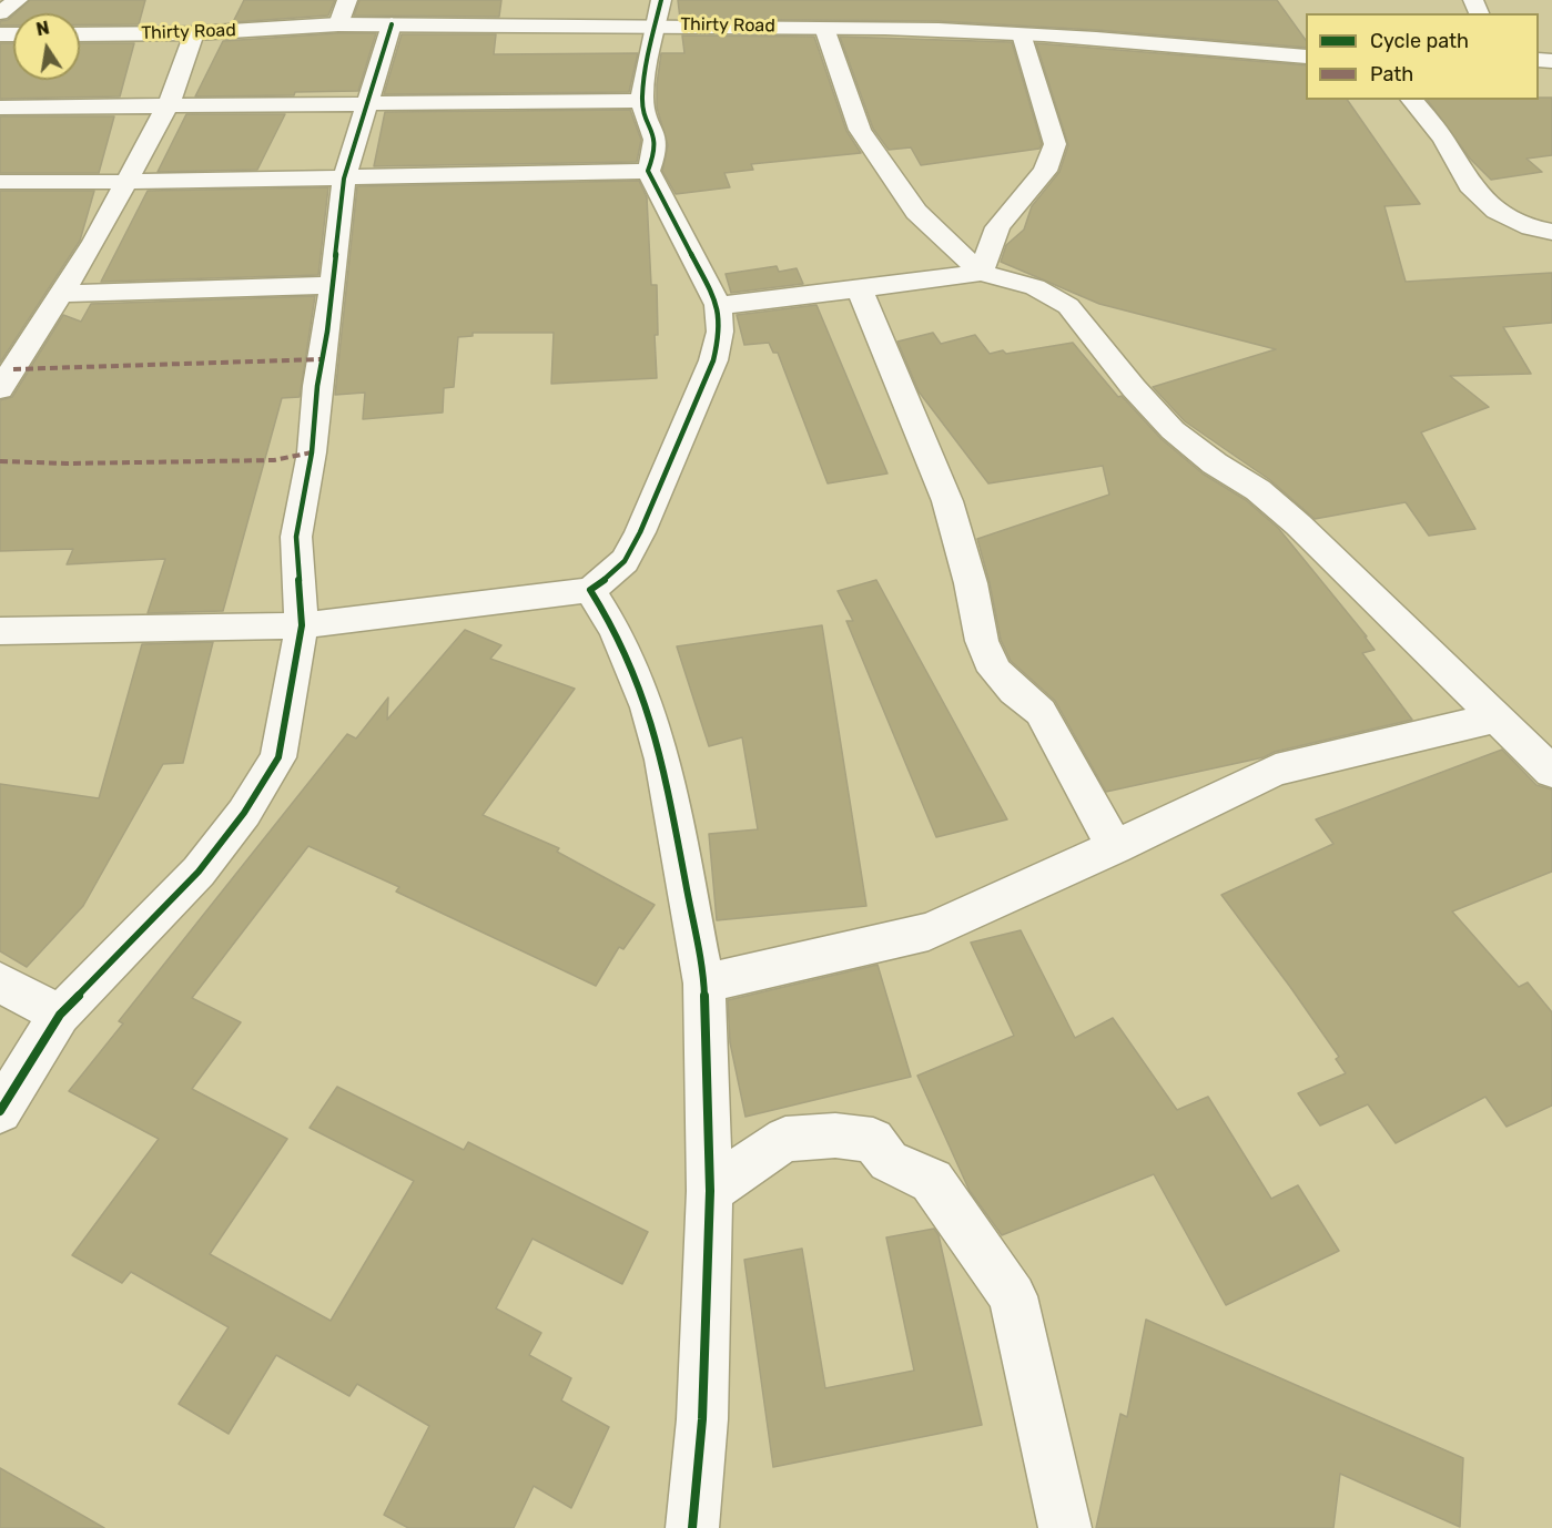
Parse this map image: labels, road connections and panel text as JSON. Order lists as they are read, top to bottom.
{
  "streets": {
    "street": ["Thirty Road"]
  },
  "legend": ["Cycle path", "Path"],
  "north": "top"
}
